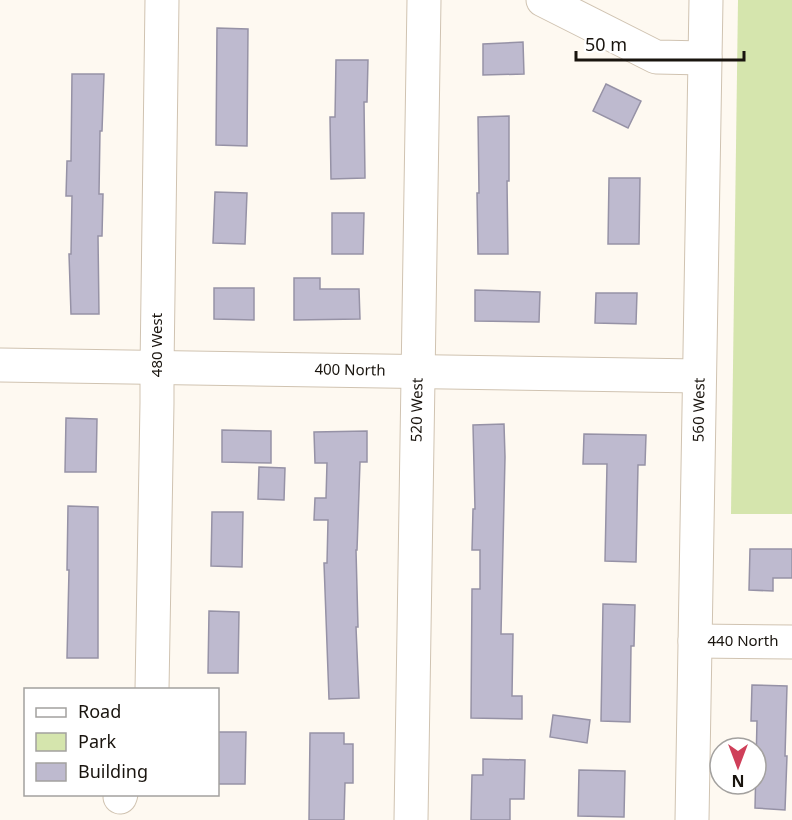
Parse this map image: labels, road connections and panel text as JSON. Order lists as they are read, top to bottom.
{
  "streets": {
    "street": [
      "480 West",
      "400 North",
      "520 West",
      "560 West",
      "440 North"
    ]
  },
  "crossings": [
    ["480 West", "400 North"],
    ["400 North", "520 West"],
    ["400 North", "560 West"],
    ["560 West", "440 North"]
  ],
  "legend": ["Road", "Park", "Building"],
  "scale_bar": "50 m",
  "north": "bottom"
}
